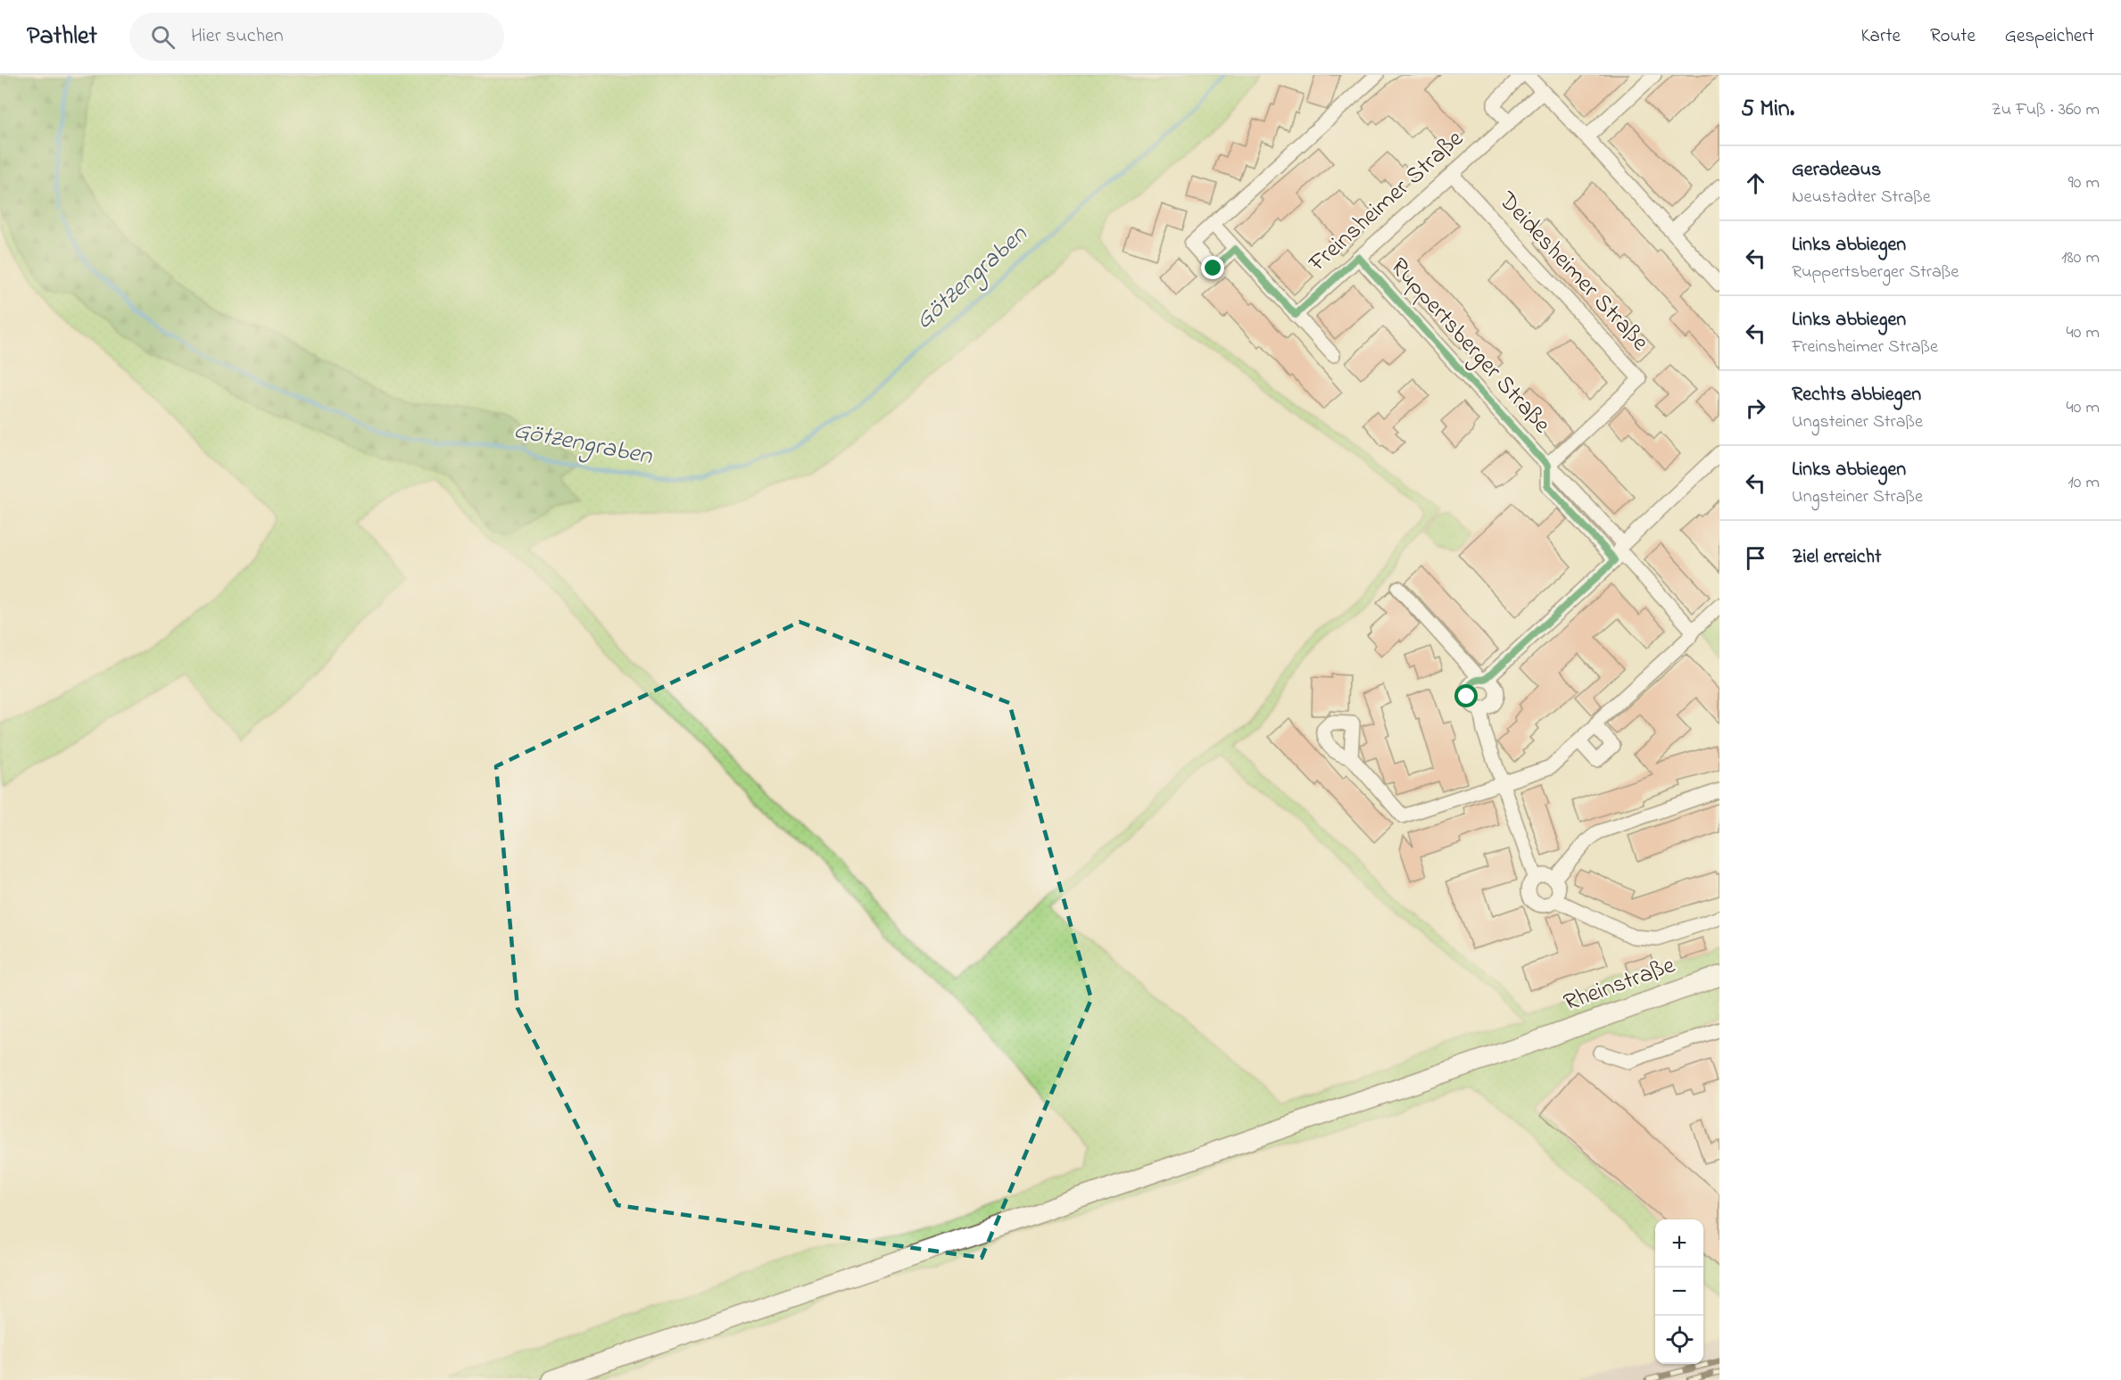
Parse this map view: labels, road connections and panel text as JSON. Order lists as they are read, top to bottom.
{
  "streets": {
    "main road": ["Rheinstraße"],
    "street": ["Freinsheimer Straße", "Deidesheimer Straße", "Ruppertsberger Straße"]
  },
  "crossings": [
    ["Freinsheimer Straße", "Deidesheimer Straße"],
    ["Freinsheimer Straße", "Ruppertsberger Straße"],
    ["Deidesheimer Straße", "Ruppertsberger Straße"]
  ],
  "water": ["Götzengraben"],
  "page": {
    "header": "Pathlet",
    "search": "Hier suchen",
    "nav": ["Karte", "Route", "Gespeichert"],
    "heading": ["5 Min.", "Zu Fuß · 360 m"],
    "list": [
      ["Geradeaus", "Neustadter Straße", "90 m"],
      ["Links abbiegen", "Ruppertsberger Straße", "180 m"],
      ["Links abbiegen", "Freinsheimer Straße", "40 m"],
      ["Rechts abbiegen", "Ungsteiner Straße", "40 m"],
      ["Links abbiegen", "Ungsteiner Straße", "10 m"],
      "Ziel erreicht"
    ],
    "map_buttons": ["+", "−"]
  }
}
